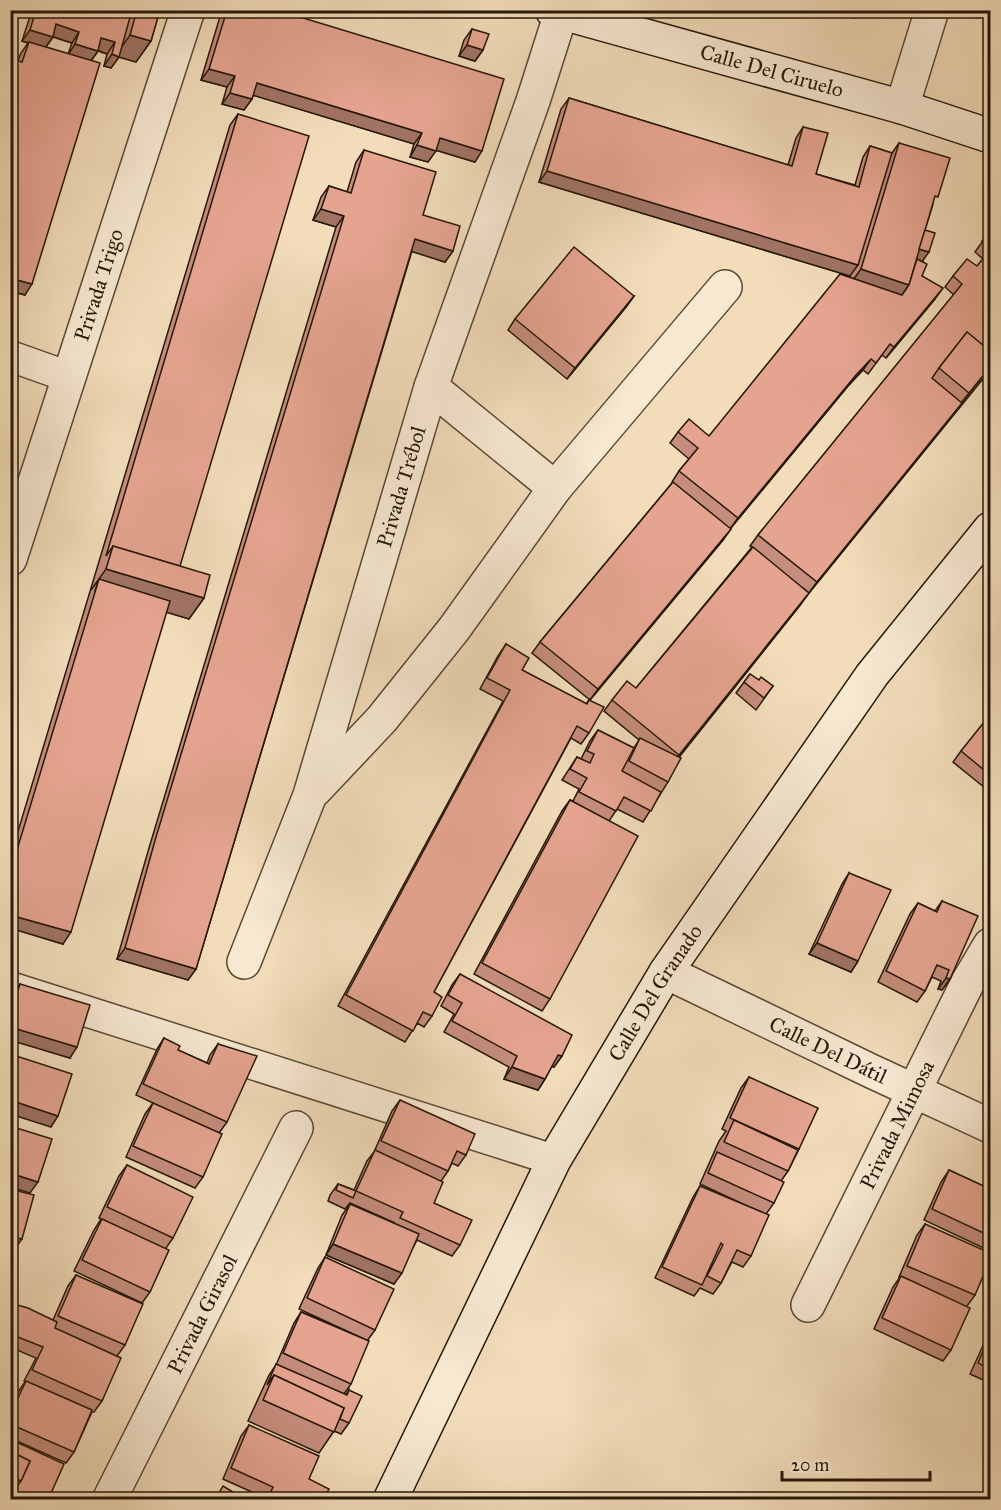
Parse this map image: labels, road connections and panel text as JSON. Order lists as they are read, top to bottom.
{
  "streets": {
    "street": [
      "Calle Del Ciruelo",
      "Privada Trigo",
      "Privada Trébol",
      "Calle Del Granado",
      "Calle Del Dátil",
      "Privada Mimosa",
      "Privada Girasol"
    ]
  },
  "crossings": [
    ["Calle Del Ciruelo", "Privada Trébol"],
    ["Calle Del Granado", "Calle Del Dátil"],
    ["Calle Del Dátil", "Privada Mimosa"]
  ],
  "scale_bar": "20 m"
}
